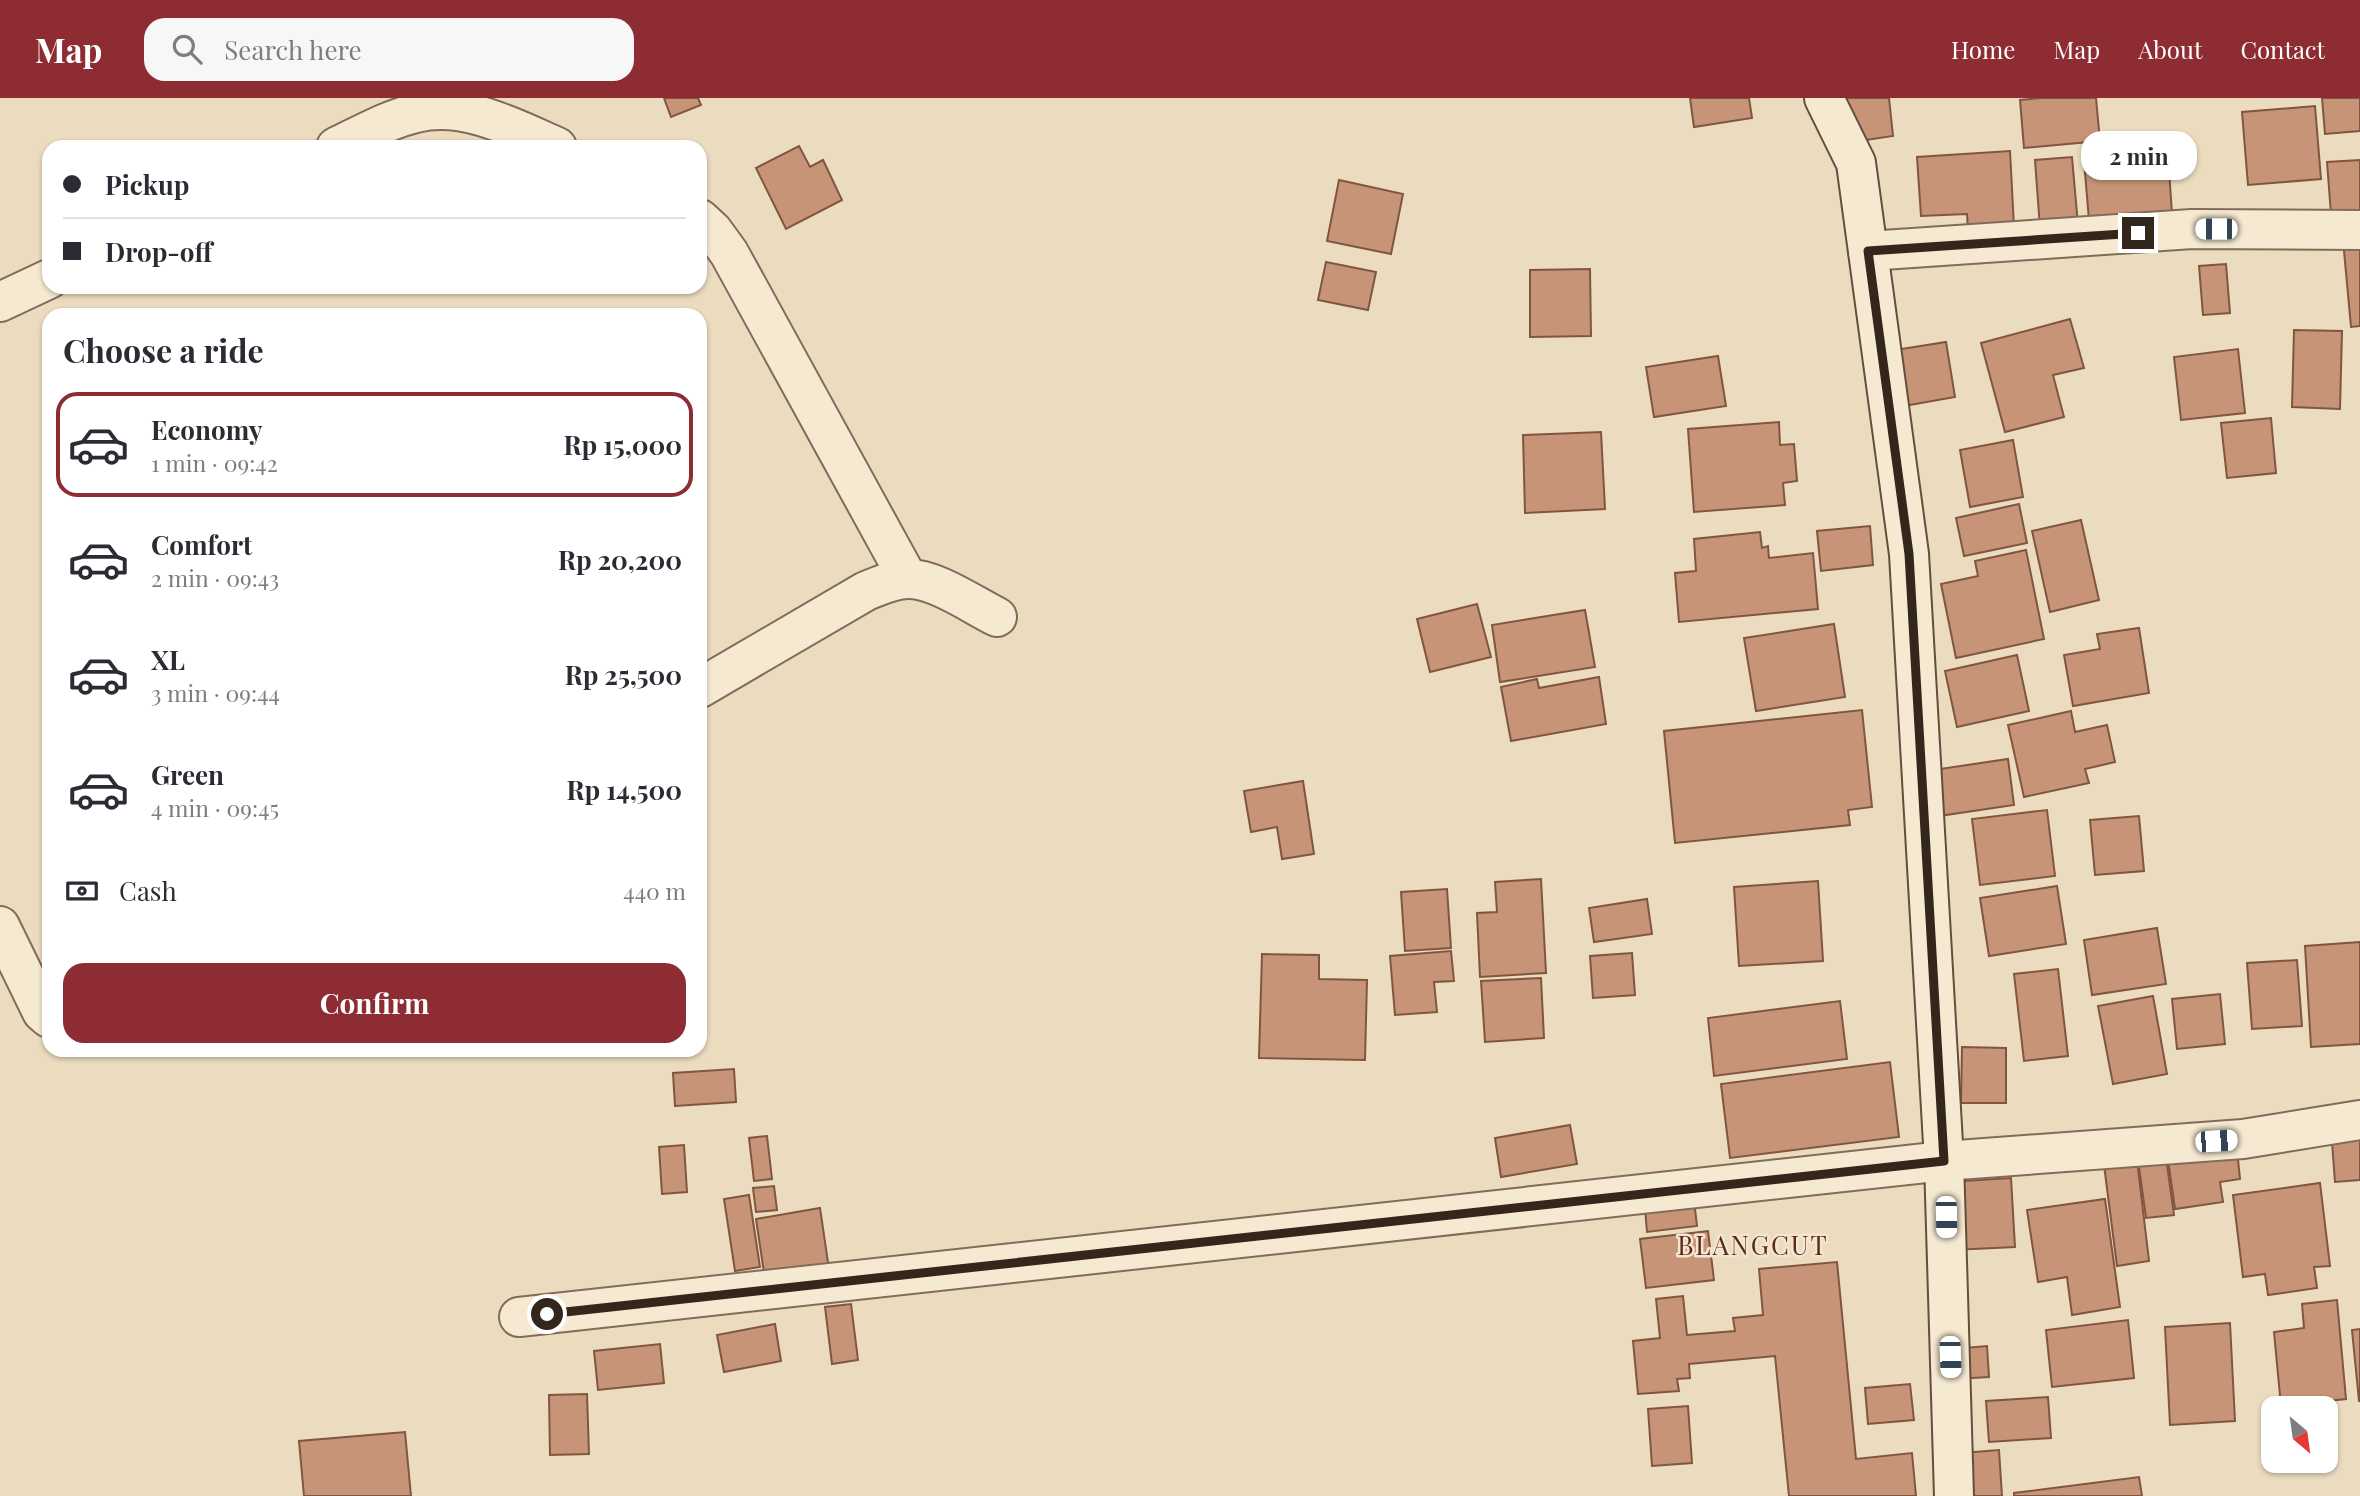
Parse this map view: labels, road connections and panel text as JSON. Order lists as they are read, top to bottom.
{
  "districts": ["BLANGCUT"],
  "north": "bottom right",
  "page": {
    "header": "Map",
    "search": "Search here",
    "nav": [
      "Home",
      "Map",
      "About",
      "Contact"
    ],
    "bubble": "2 min",
    "banner": ["Pickup", "Drop-off"],
    "heading": "Choose a ride",
    "list": [
      {
        "name": "Economy",
        "note": "1 min · 09:42",
        "value": "Rp 15,000"
      },
      {
        "name": "Comfort",
        "note": "2 min · 09:43",
        "value": "Rp 20,200"
      },
      {
        "name": "XL",
        "note": "3 min · 09:44",
        "value": "Rp 25,500"
      },
      {
        "name": "Green",
        "note": "4 min · 09:45",
        "value": "Rp 14,500"
      }
    ],
    "pay": ["Cash", "440 m"],
    "buttons": "Confirm"
  }
}
